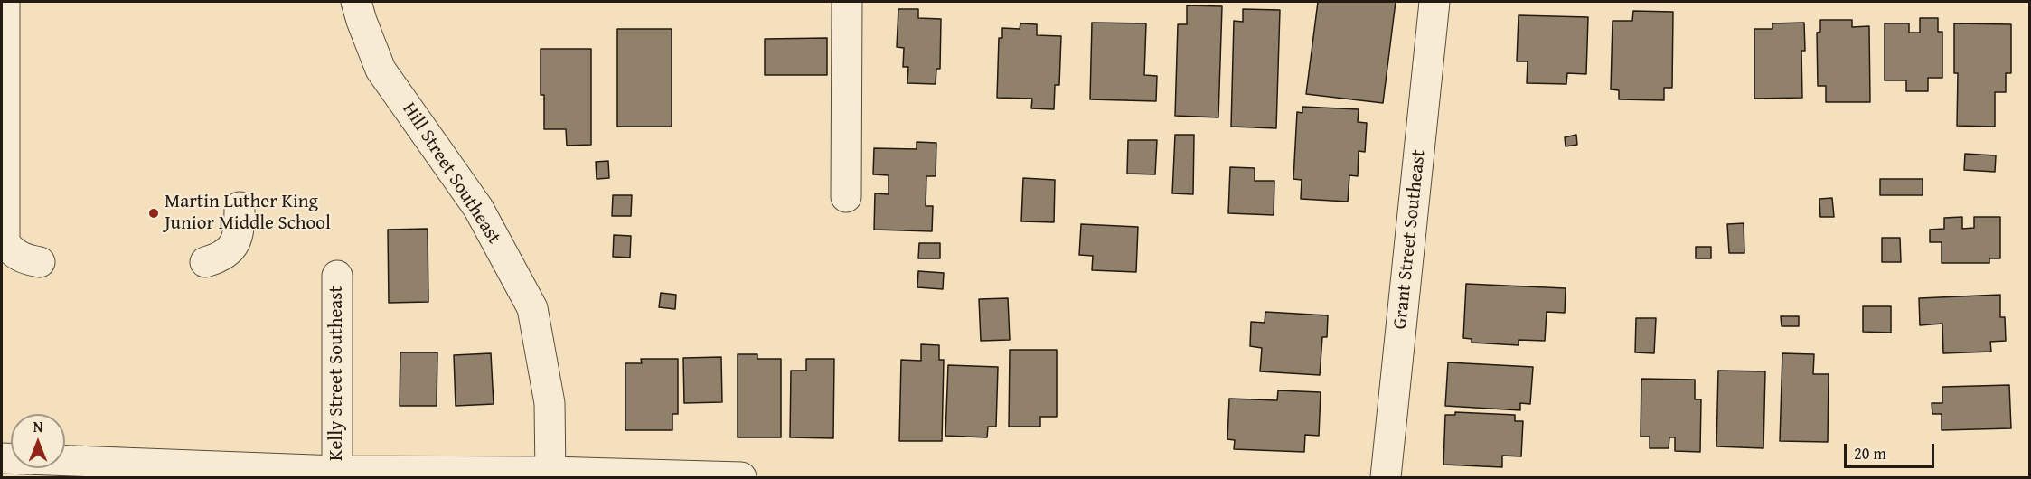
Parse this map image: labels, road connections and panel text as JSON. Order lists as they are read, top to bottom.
{
  "streets": {
    "street": ["Hill Street Southeast", "Grant Street Southeast", "Kelly Street Southeast"]
  },
  "places": ["Martin Luther King Junior Middle School"],
  "scale_bar": "20 m",
  "north": "top"
}
